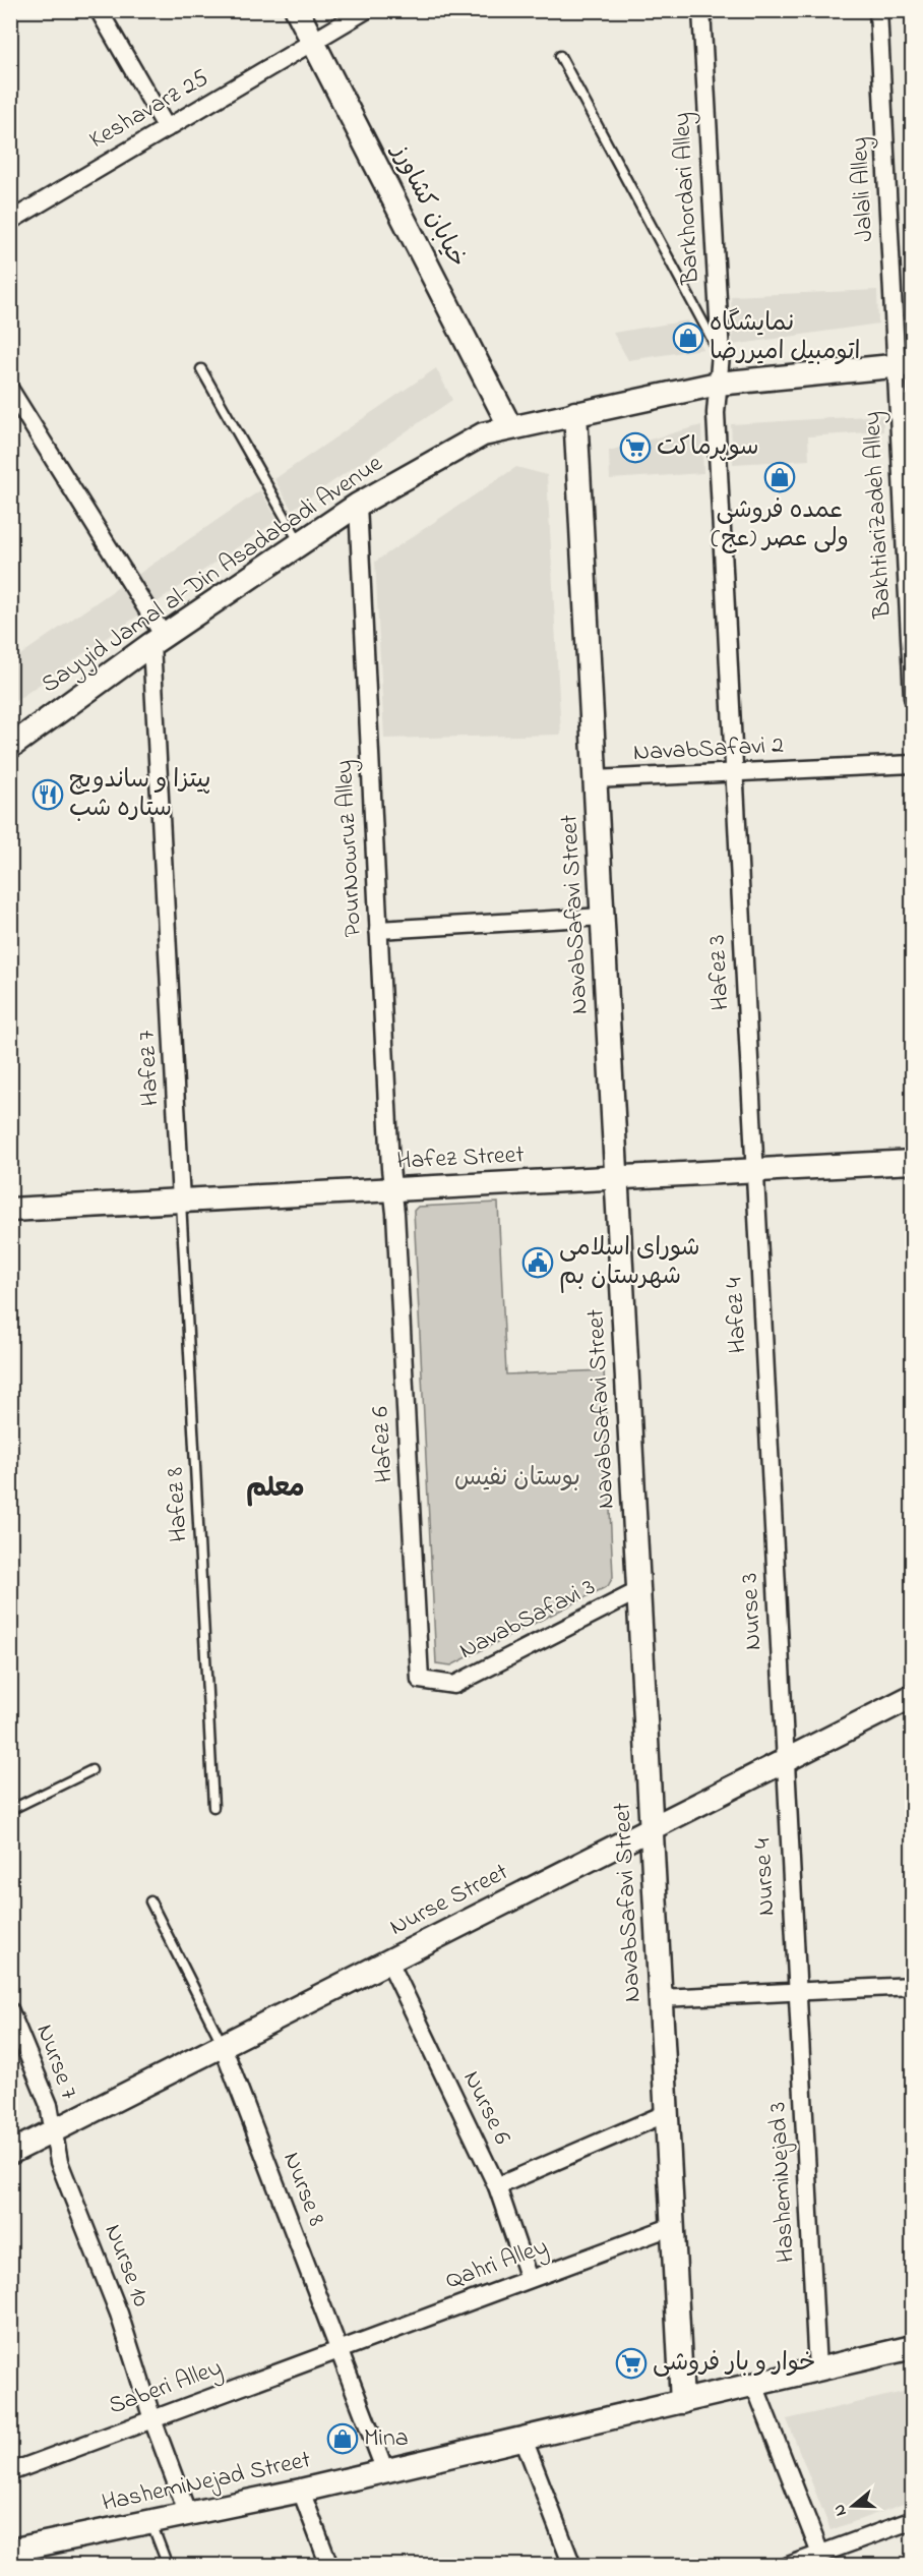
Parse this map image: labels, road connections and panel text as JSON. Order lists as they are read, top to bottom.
{
  "streets": {
    "street": [
      "Keshavarz 25",
      "Jalali Alley",
      "Barkhordari Alley",
      "خیابان کشاورز",
      "BakhtiariZadeh Alley",
      "Sayyid Jamal al-Din Asadabadi Avenue",
      "NavabSafavi 2",
      "PourNowruz Alley",
      "NavabSafavi Street",
      "Hafez 3",
      "Hafez 7",
      "Hafez Street",
      "Hafez 4",
      "Hafez 6",
      "Nurse 3",
      "NavabSafavi 3",
      "Nurse 4",
      "Nurse Street",
      "Nurse 7",
      "Nurse 6",
      "HashemiNejad 3",
      "Nurse 8",
      "Qahri Alley",
      "Nurse 10",
      "Saberi Alley",
      "HashemiNejad Street"
    ],
    "lane": ["Hafez 8"]
  },
  "crossings": [
    ["Keshavarz 25", "خیابان کشاورز"],
    ["Jalali Alley", "BakhtiariZadeh Alley"],
    ["Jalali Alley", "Sayyid Jamal al-Din Asadabadi Avenue"],
    ["Barkhordari Alley", "Sayyid Jamal al-Din Asadabadi Avenue"],
    ["Barkhordari Alley", "Hafez 3"],
    ["خیابان کشاورز", "Sayyid Jamal al-Din Asadabadi Avenue"],
    ["BakhtiariZadeh Alley", "Sayyid Jamal al-Din Asadabadi Avenue"],
    ["Sayyid Jamal al-Din Asadabadi Avenue", "PourNowruz Alley"],
    ["Sayyid Jamal al-Din Asadabadi Avenue", "NavabSafavi Street"],
    ["Sayyid Jamal al-Din Asadabadi Avenue", "Hafez 3"],
    ["Sayyid Jamal al-Din Asadabadi Avenue", "Hafez 7"],
    ["NavabSafavi 2", "NavabSafavi Street"],
    ["NavabSafavi 2", "Hafez 3"],
    ["PourNowruz Alley", "Hafez Street"],
    ["PourNowruz Alley", "Hafez 6"],
    ["NavabSafavi Street", "Hafez Street"],
    ["NavabSafavi Street", "NavabSafavi 3"],
    ["NavabSafavi Street", "Nurse Street"],
    ["NavabSafavi Street", "Qahri Alley"],
    ["NavabSafavi Street", "HashemiNejad Street"],
    ["Hafez 3", "Hafez Street"],
    ["Hafez 3", "Hafez 4"],
    ["Hafez 7", "Hafez Street"],
    ["Hafez 7", "Hafez 8"],
    ["Hafez Street", "Hafez 4"],
    ["Hafez Street", "Hafez 6"],
    ["Hafez Street", "Hafez 8"],
    ["Hafez 4", "Nurse 3"],
    ["Hafez 6", "NavabSafavi 3"],
    ["Nurse 3", "Nurse 4"],
    ["Nurse 3", "Nurse Street"],
    ["Nurse 4", "Nurse Street"],
    ["Nurse 4", "HashemiNejad 3"],
    ["Nurse Street", "Nurse 7"],
    ["Nurse Street", "Nurse 6"],
    ["Nurse Street", "Nurse 8"],
    ["Nurse Street", "Nurse 10"],
    ["Nurse 7", "Nurse 10"],
    ["Nurse 6", "Qahri Alley"],
    ["HashemiNejad 3", "HashemiNejad Street"],
    ["Nurse 8", "Qahri Alley"],
    ["Nurse 8", "Saberi Alley"],
    ["Nurse 8", "HashemiNejad Street"],
    ["Qahri Alley", "Saberi Alley"],
    ["Nurse 10", "Saberi Alley"],
    ["Nurse 10", "HashemiNejad Street"]
  ],
  "districts": ["معلم"],
  "parks": ["بوستان نفیس"],
  "places": {
    "shop": ["نمایشگاه اتومبیل امیررضا", "عمده فروشی ولی عصر (عج)", "Mina"],
    "supermarket": ["سوپرماکت", "خوار و بار فروشی"],
    "restaurant": ["پیتزا و ساندویچ ستاره شب"],
    "public building": ["شورای اسلامی شهرستان بم"]
  },
  "north": "left"
}
